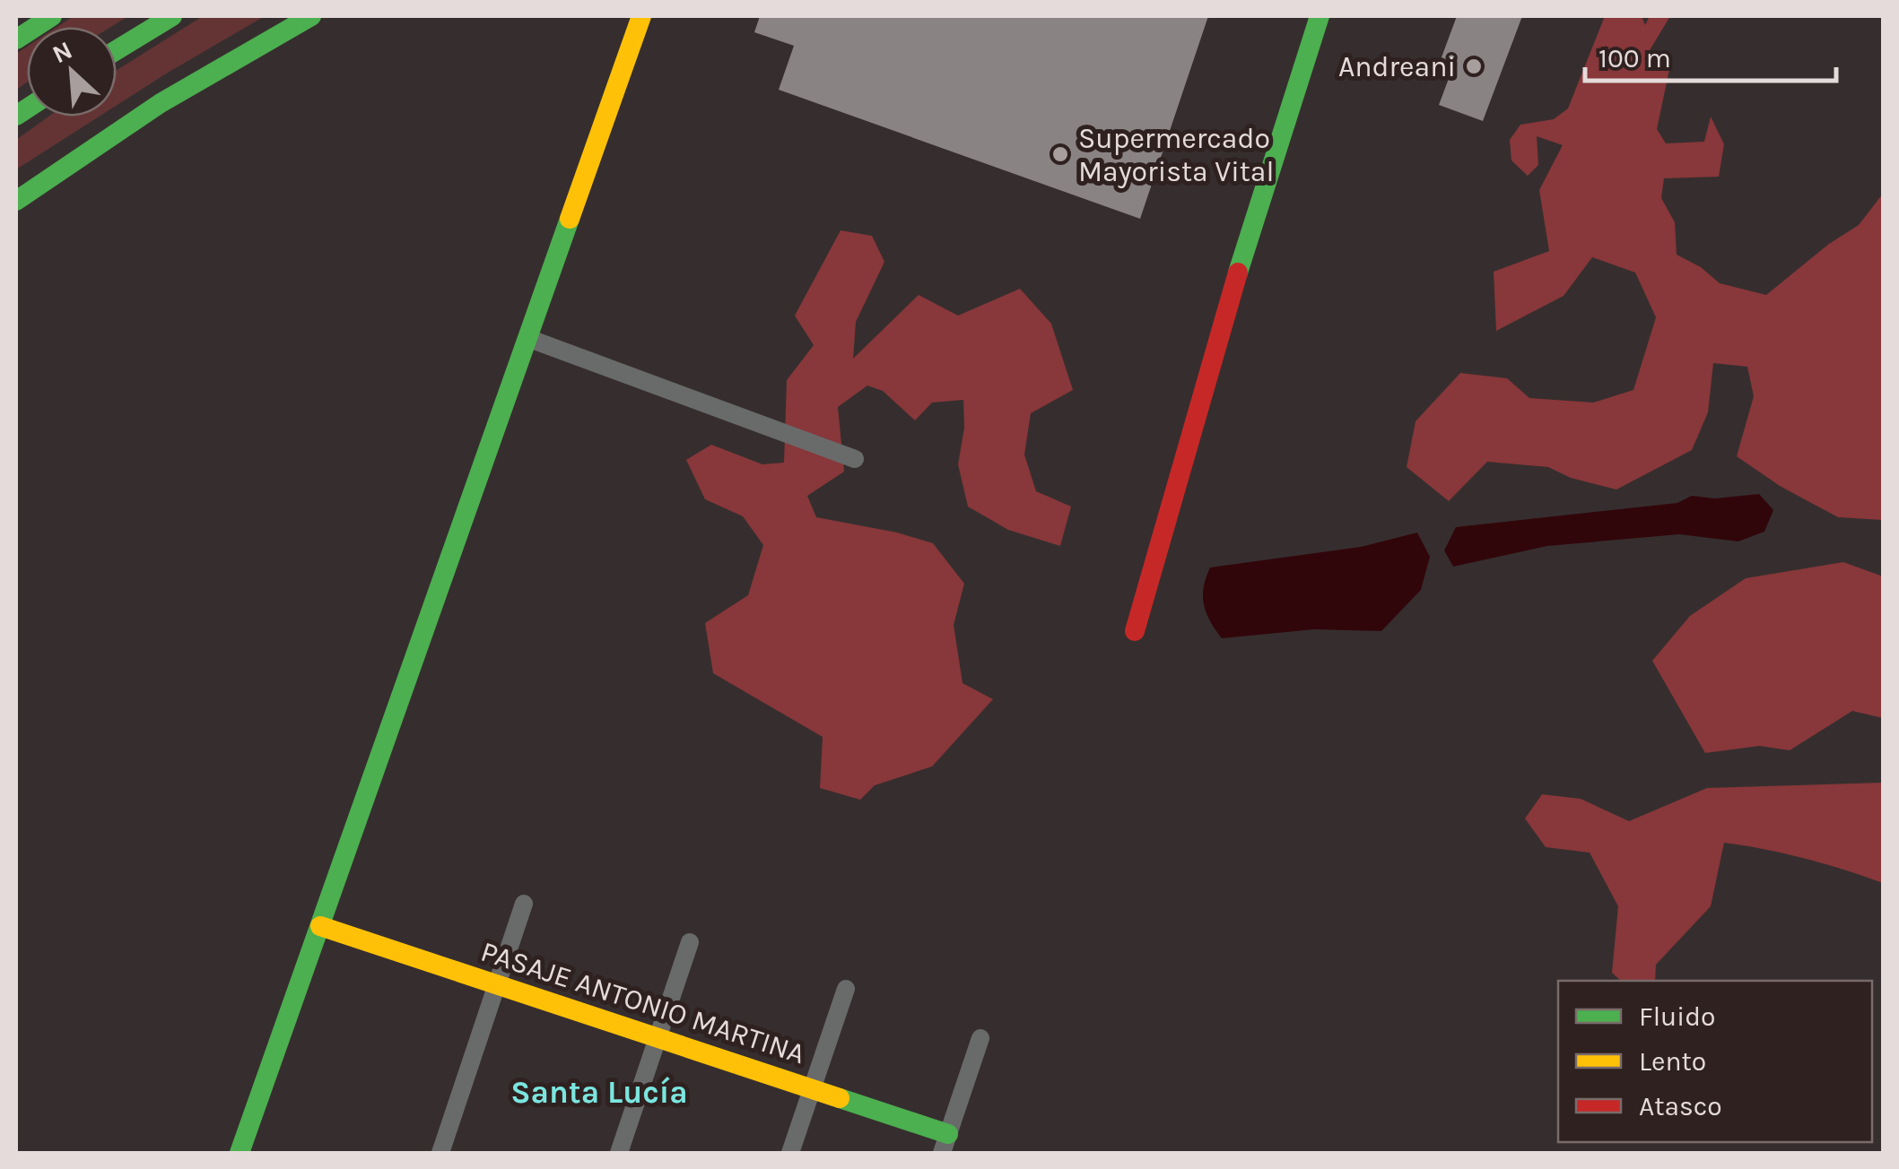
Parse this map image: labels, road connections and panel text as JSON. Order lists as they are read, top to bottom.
{
  "streets": {
    "main road": ["PASAJE ANTONIO MARTINA"]
  },
  "districts": ["Santa Lucía"],
  "places": ["Andreani", "Supermercado Mayorista Vital"],
  "legend": ["Fluido", "Lento", "Atasco"],
  "scale_bar": "100 m",
  "north": "top left"
}
